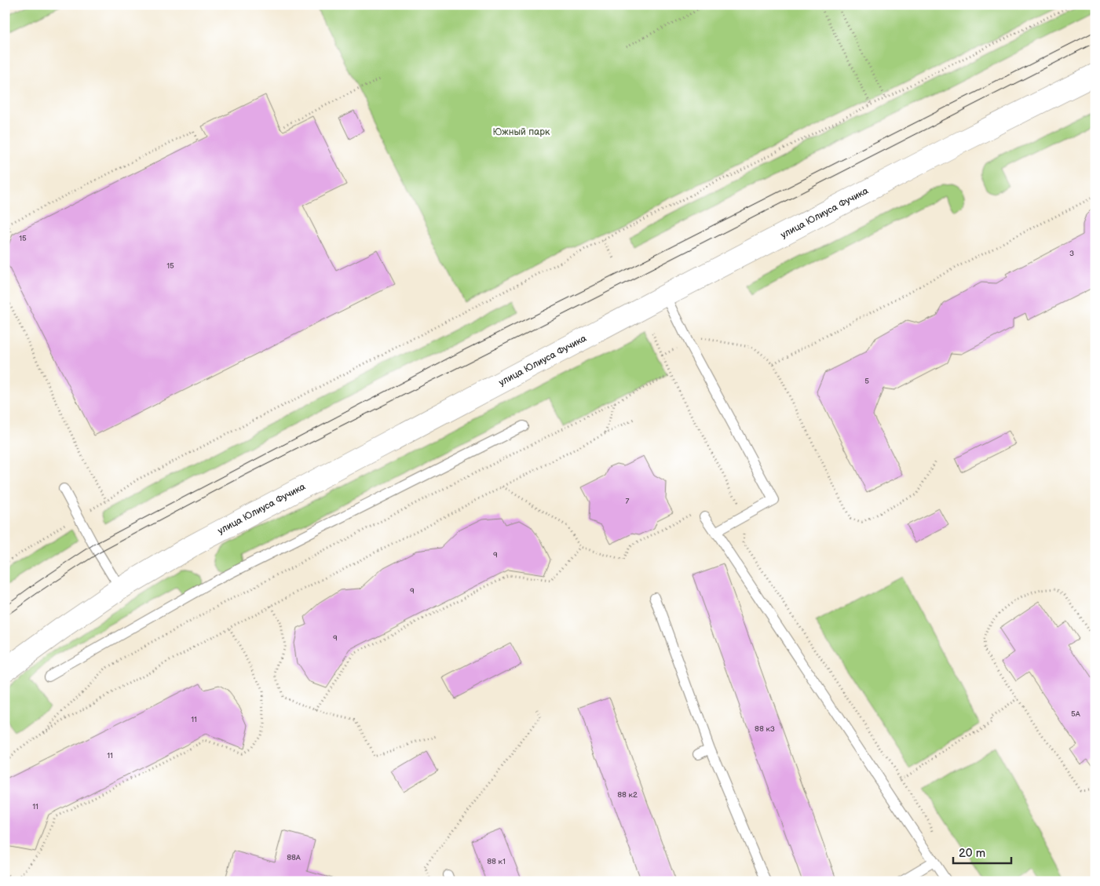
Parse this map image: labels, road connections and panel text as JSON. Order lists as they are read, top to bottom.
{
  "streets": {
    "street": ["улица Юлиуса Фучика"]
  },
  "parks": ["Южный парк"],
  "house_numbers": [
    "15",
    "3",
    "15",
    "5",
    "7",
    "9",
    "9",
    "9",
    "5А",
    "11",
    "88 к3",
    "11",
    "88 к2",
    "11",
    "88А",
    "88 к1"
  ],
  "scale_bar": "20 m"
}
